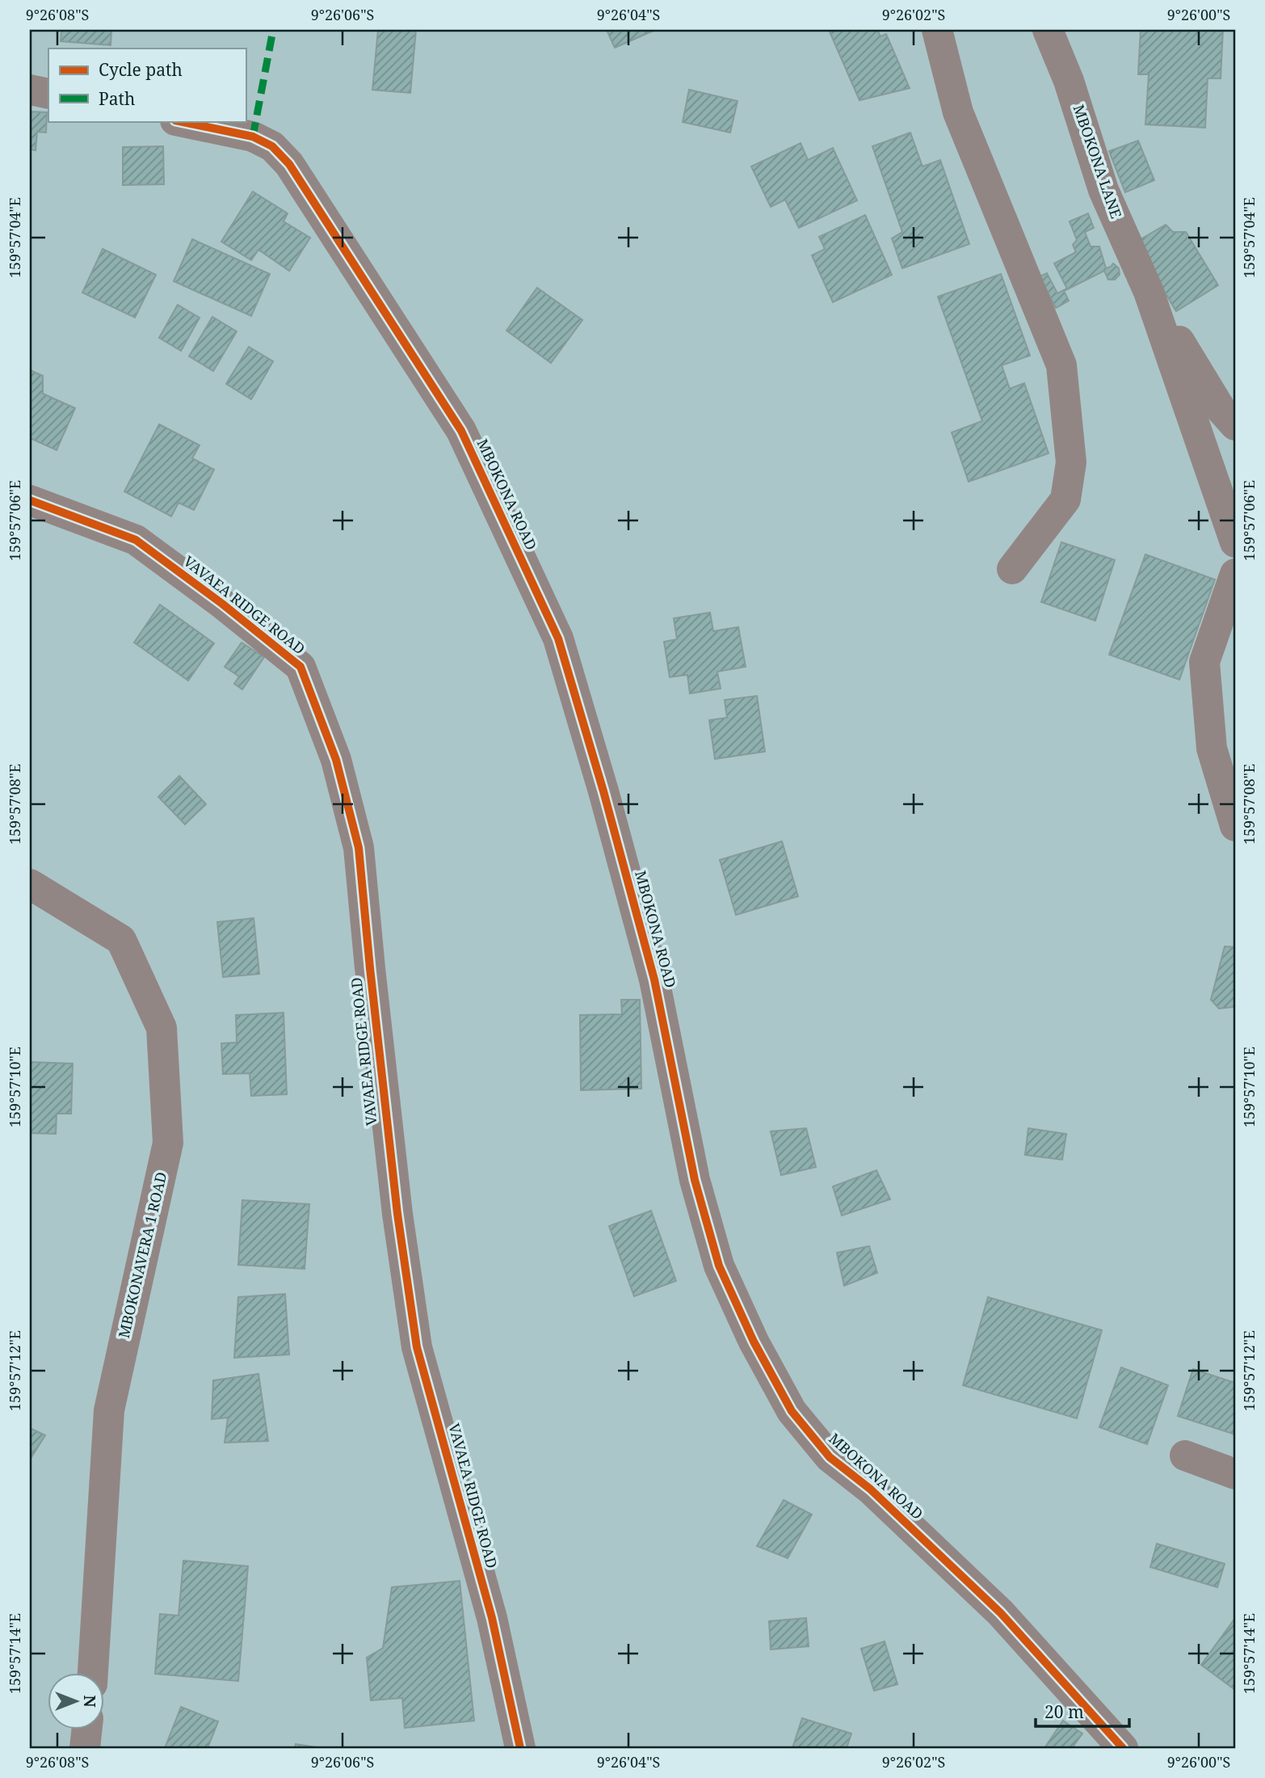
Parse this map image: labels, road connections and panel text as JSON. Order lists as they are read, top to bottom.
{
  "streets": {
    "street": [
      "MBOKONA LANE",
      "MBOKONA ROAD",
      "VAVAEA RIDGE ROAD",
      "MBOKONAVERA 1 ROAD"
    ]
  },
  "legend": ["Cycle path", "Path"],
  "scale_bar": "20 m",
  "north": "right",
  "coordinates": [
    "9°26'08\"S",
    "9°26'06\"S",
    "9°26'04\"S",
    "9°26'02\"S",
    "9°26'00\"S",
    "159°57'04\"E",
    "159°57'06\"E",
    "159°57'08\"E",
    "159°57'10\"E",
    "159°57'12\"E",
    "159°57'14\"E"
  ]
}
